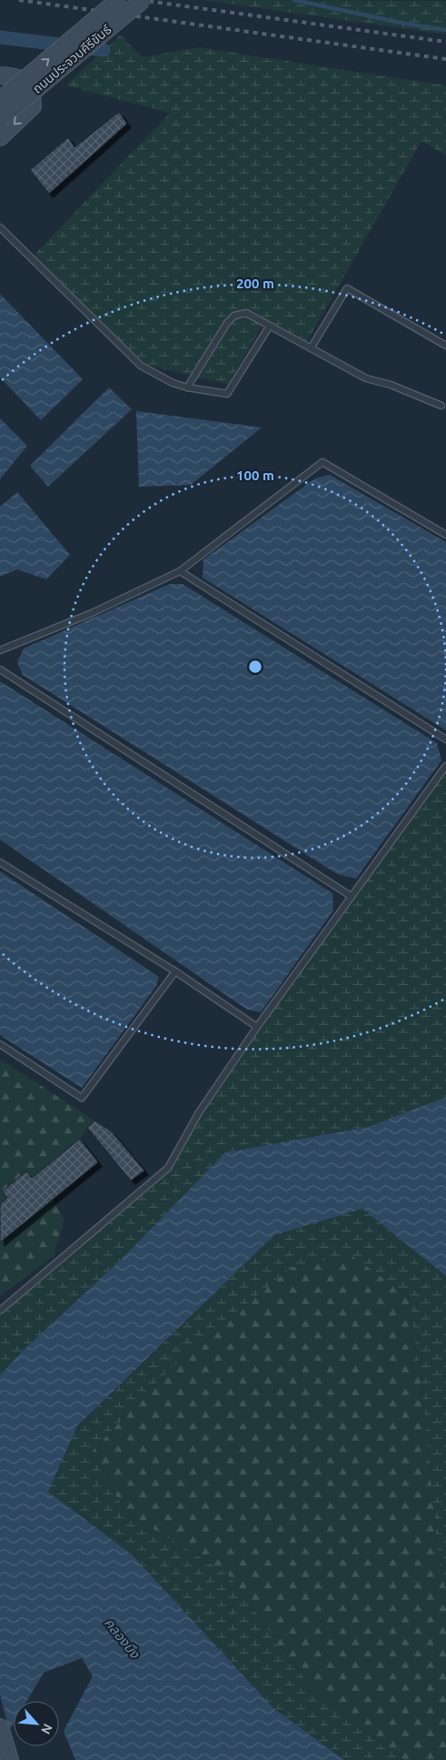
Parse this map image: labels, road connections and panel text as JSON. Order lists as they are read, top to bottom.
{
  "streets": {
    "main road": ["ถนนประจวบคีรีขันธ์"]
  },
  "water": ["คลองบึง"],
  "north": "bottom right",
  "rings": ["200 m", "100 m"]
}
